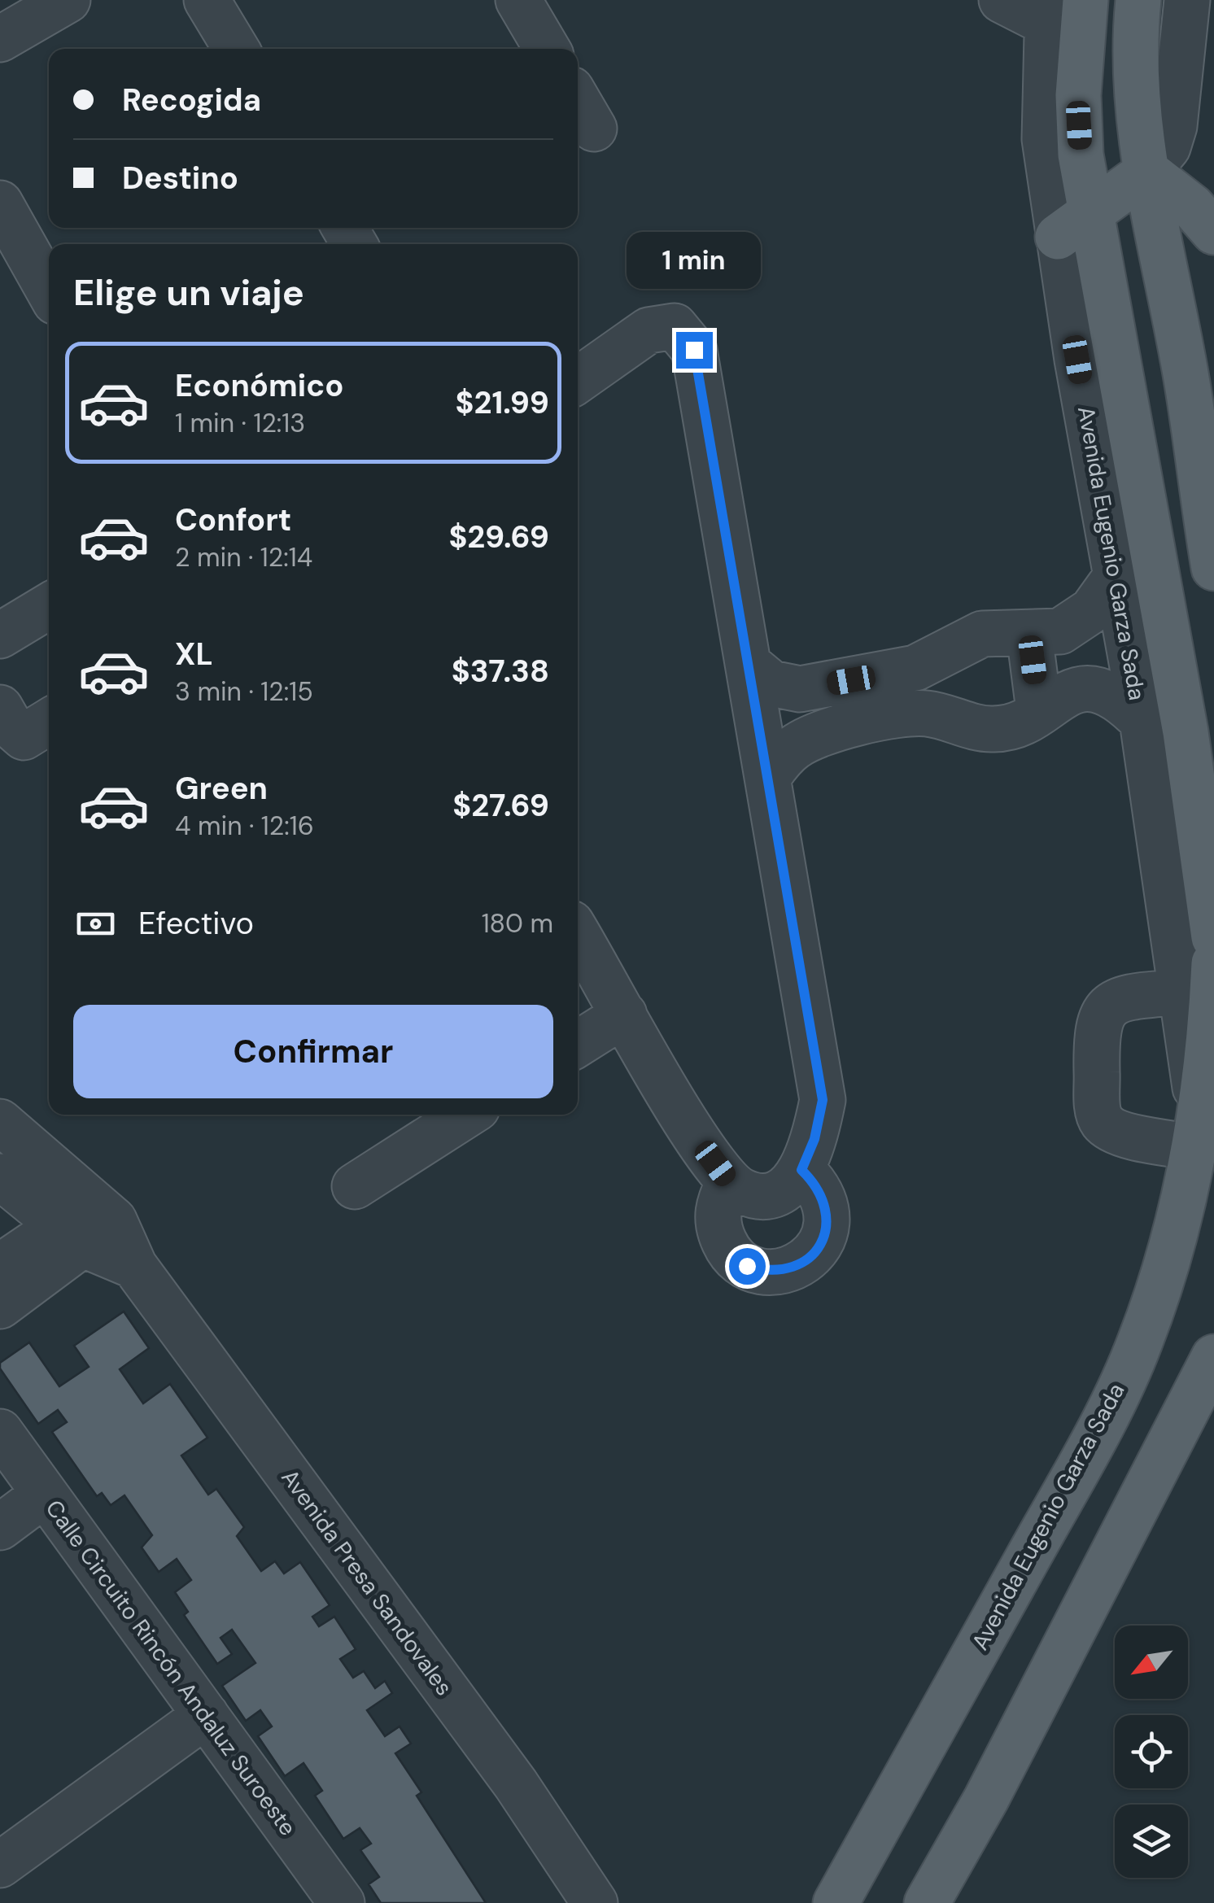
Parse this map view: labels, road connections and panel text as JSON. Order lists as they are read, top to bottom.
{
  "streets": {
    "main road": ["Avenida Eugenio Garza Sada"],
    "street": ["Avenida Presa Sandovales", "Calle Circuito Rincón Andaluz Suroeste"]
  },
  "north": "bottom left",
  "page": {
    "banner": ["Recogida", "Destino"],
    "bubble": "1 min",
    "heading": "Elige un viaje",
    "list": [
      {
        "name": "Económico",
        "note": "1 min · 12:13",
        "value": "$21.99"
      },
      {
        "name": "Confort",
        "note": "2 min · 12:14",
        "value": "$29.69"
      },
      {
        "name": "XL",
        "note": "3 min · 12:15",
        "value": "$37.38"
      },
      {
        "name": "Green",
        "note": "4 min · 12:16",
        "value": "$27.69"
      }
    ],
    "pay": ["Efectivo", "180 m"],
    "buttons": "Confirmar"
  }
}
